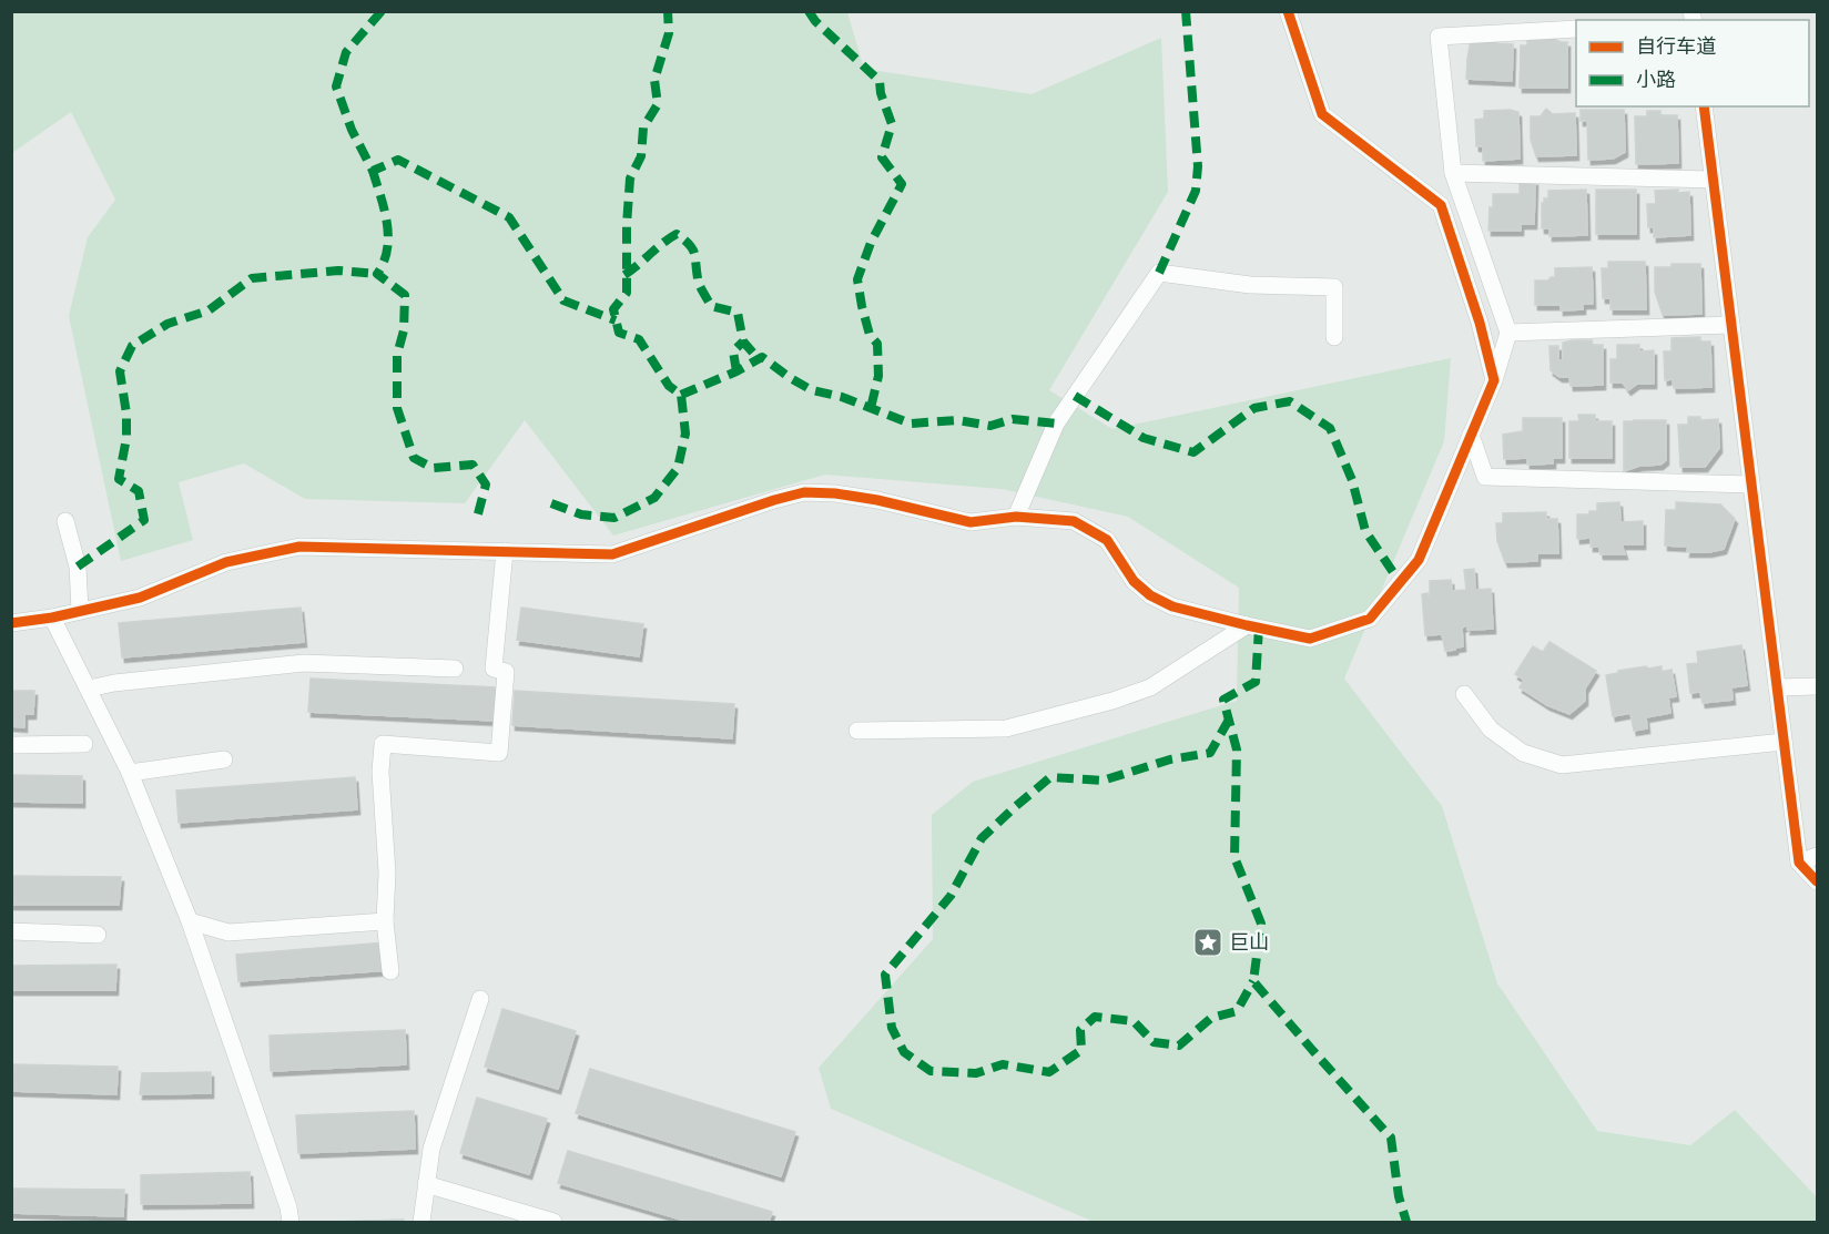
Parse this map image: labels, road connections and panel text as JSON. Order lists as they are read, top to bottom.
{
  "places": {
    "place": ["巨山"]
  },
  "legend": ["自行车道", "小路"]
}
